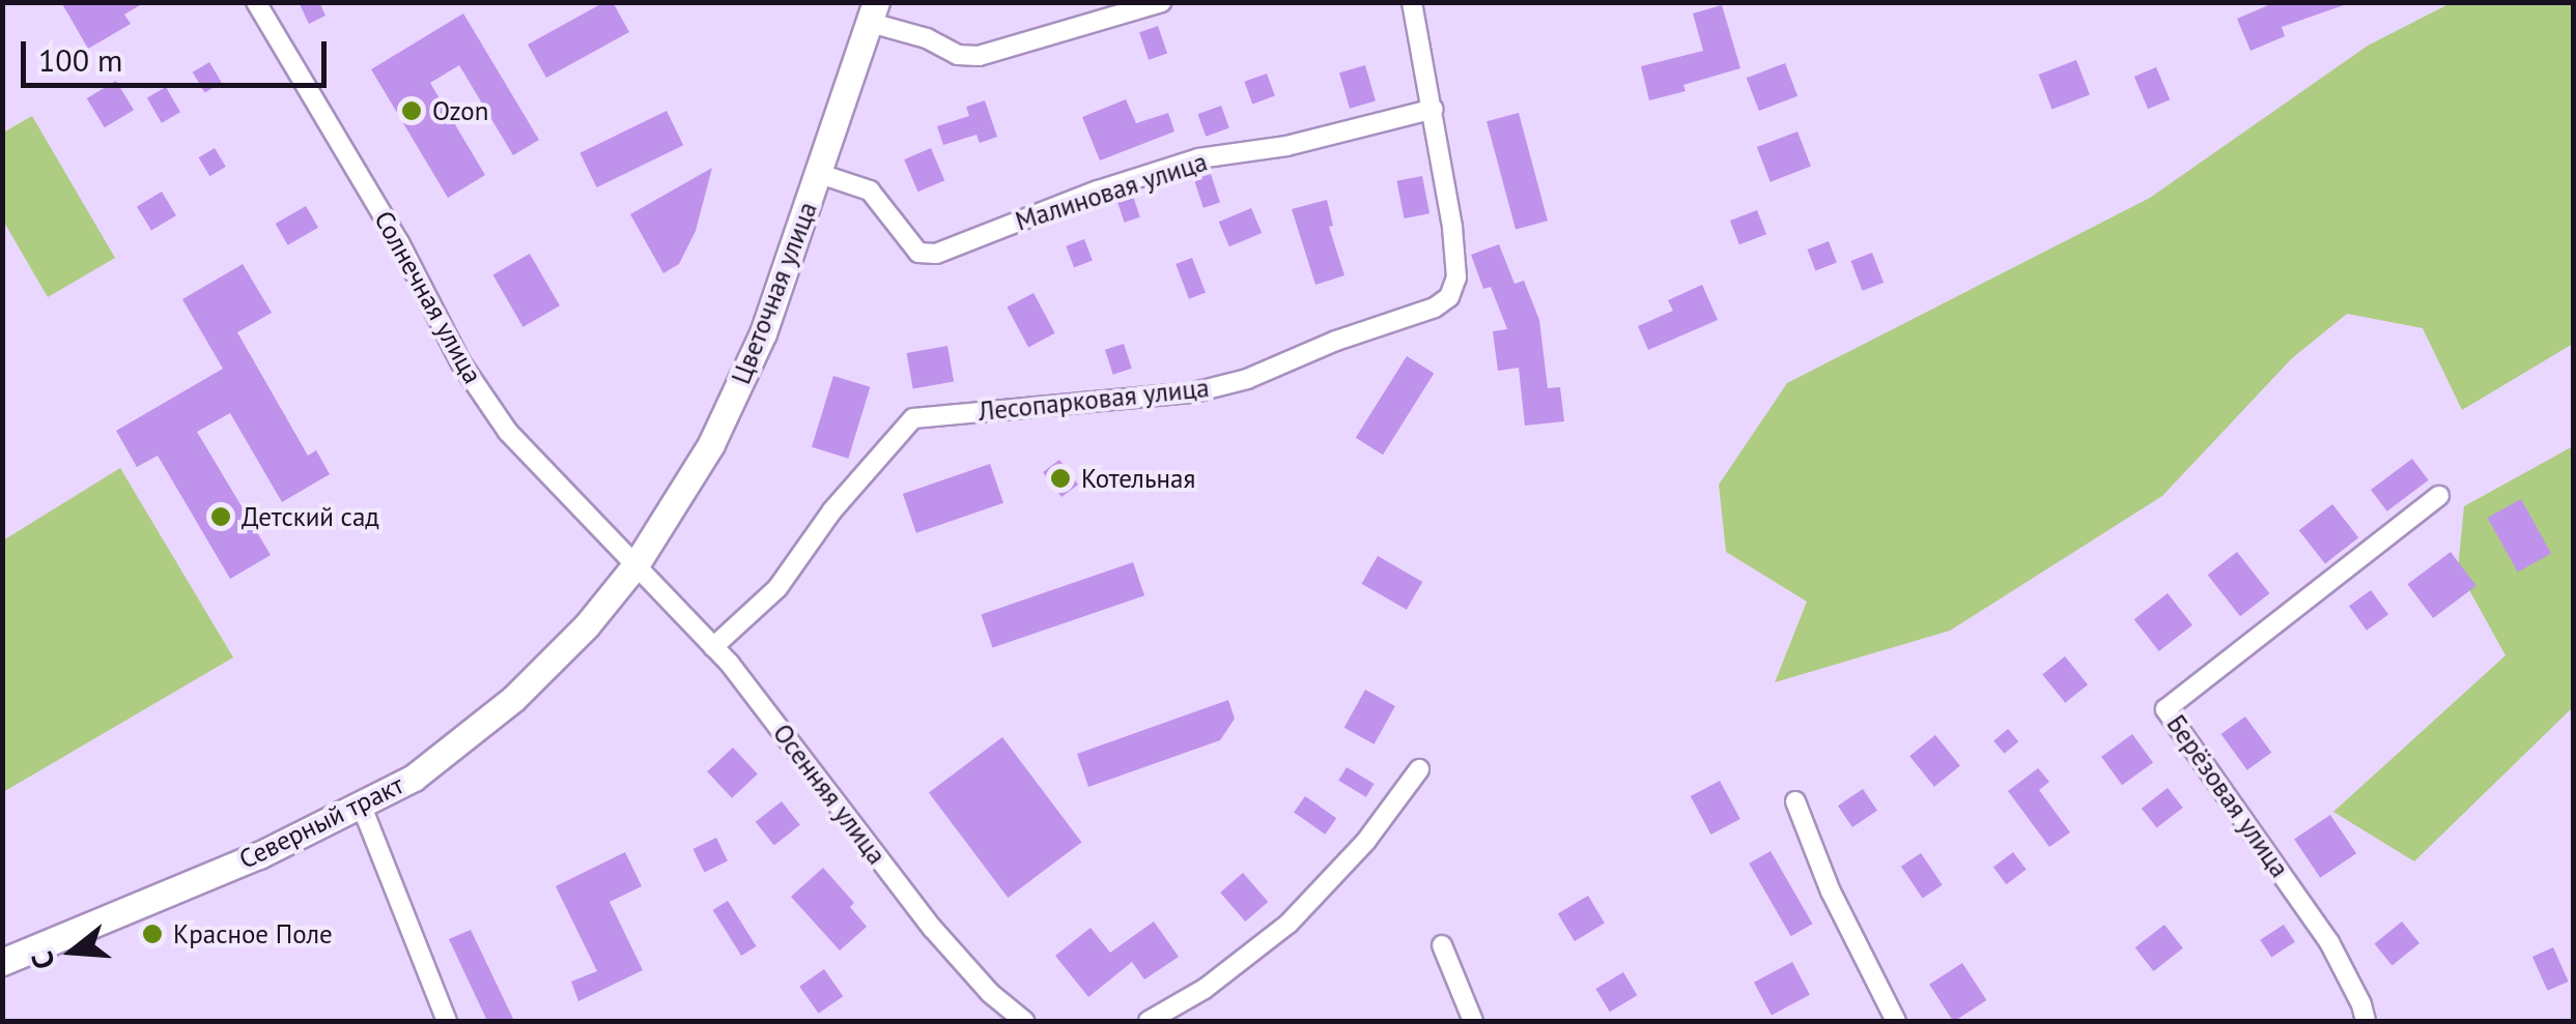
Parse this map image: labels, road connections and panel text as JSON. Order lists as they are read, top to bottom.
{
  "streets": {
    "main road": ["Цветочная улица", "Северный тракт"],
    "street": [
      "Малиновая улица",
      "Солнечная улица",
      "Лесопарковая улица",
      "Осенняя улица",
      "Берёзовая улица"
    ]
  },
  "crossings": [
    ["Малиновая улица", "Цветочная улица"],
    ["Малиновая улица", "Лесопарковая улица"],
    ["Цветочная улица", "Солнечная улица"],
    ["Цветочная улица", "Осенняя улица"],
    ["Цветочная улица", "Северный тракт"],
    ["Солнечная улица", "Осенняя улица"],
    ["Солнечная улица", "Северный тракт"],
    ["Лесопарковая улица", "Осенняя улица"],
    ["Осенняя улица", "Северный тракт"]
  ],
  "places": [
    "Ozon",
    "Котельная",
    "Детский сад",
    "Красное Поле"
  ],
  "scale_bar": "100 m",
  "north": "left"
}
